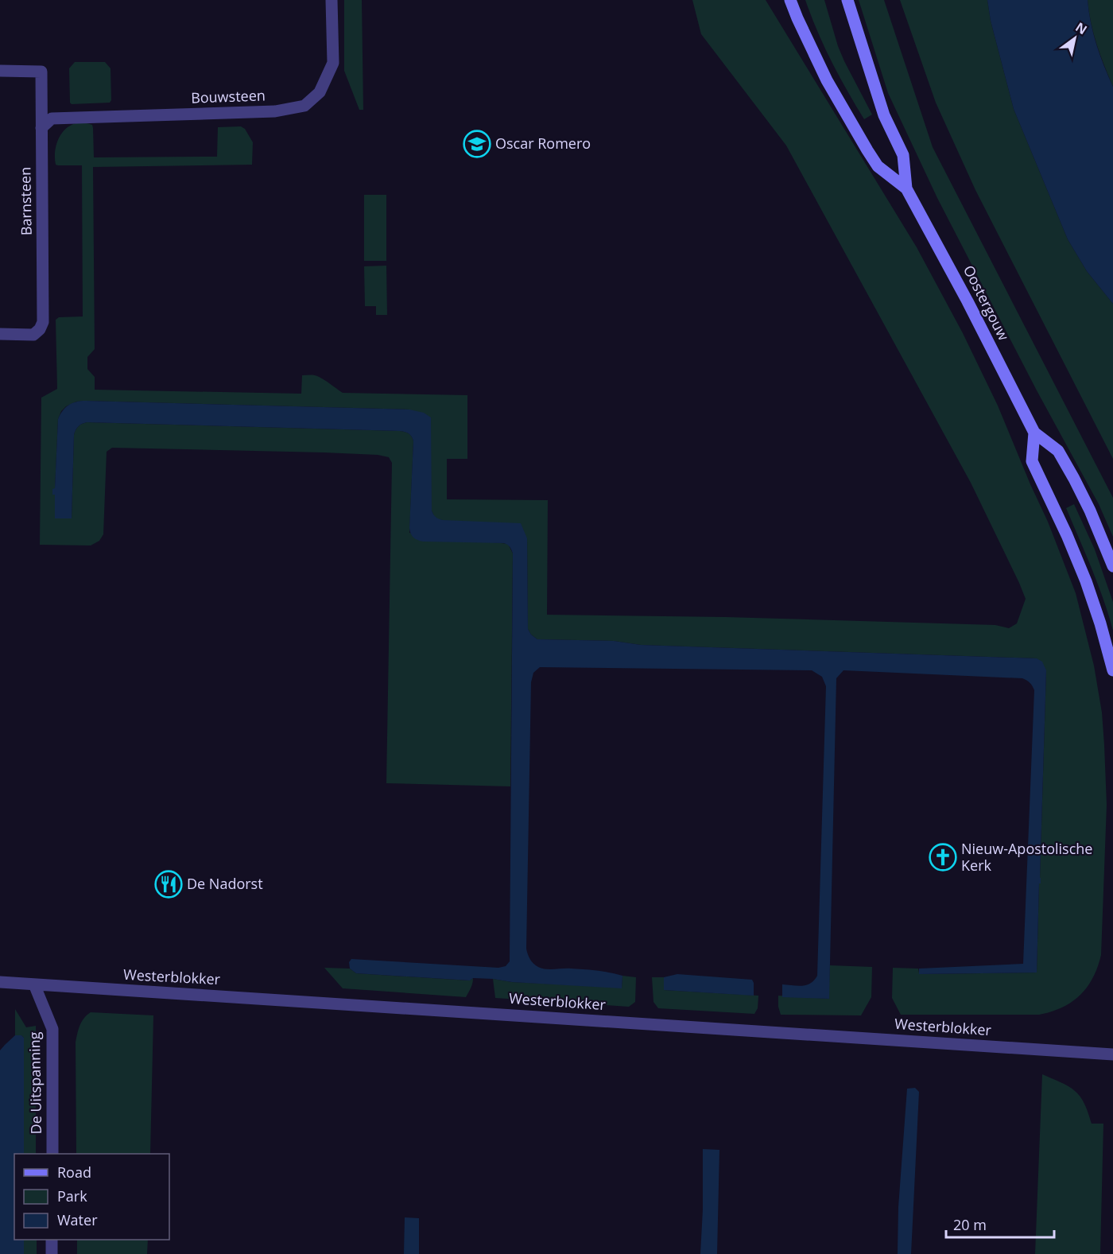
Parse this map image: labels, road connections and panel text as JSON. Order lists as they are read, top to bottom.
{
  "streets": {
    "main road": ["Oostergouw"],
    "street": [
      "Bouwsteen",
      "Barnsteen",
      "Westerblokker",
      "De Uitspanning"
    ]
  },
  "crossings": [
    ["Bouwsteen", "Barnsteen"],
    ["Westerblokker", "De Uitspanning"]
  ],
  "places": {
    "school or university": ["Oscar Romero"],
    "church": ["Nieuw-Apostolische Kerk"],
    "restaurant": ["De Nadorst"]
  },
  "legend": ["Road", "Park", "Water"],
  "scale_bar": "20 m",
  "north": "top right"
}
